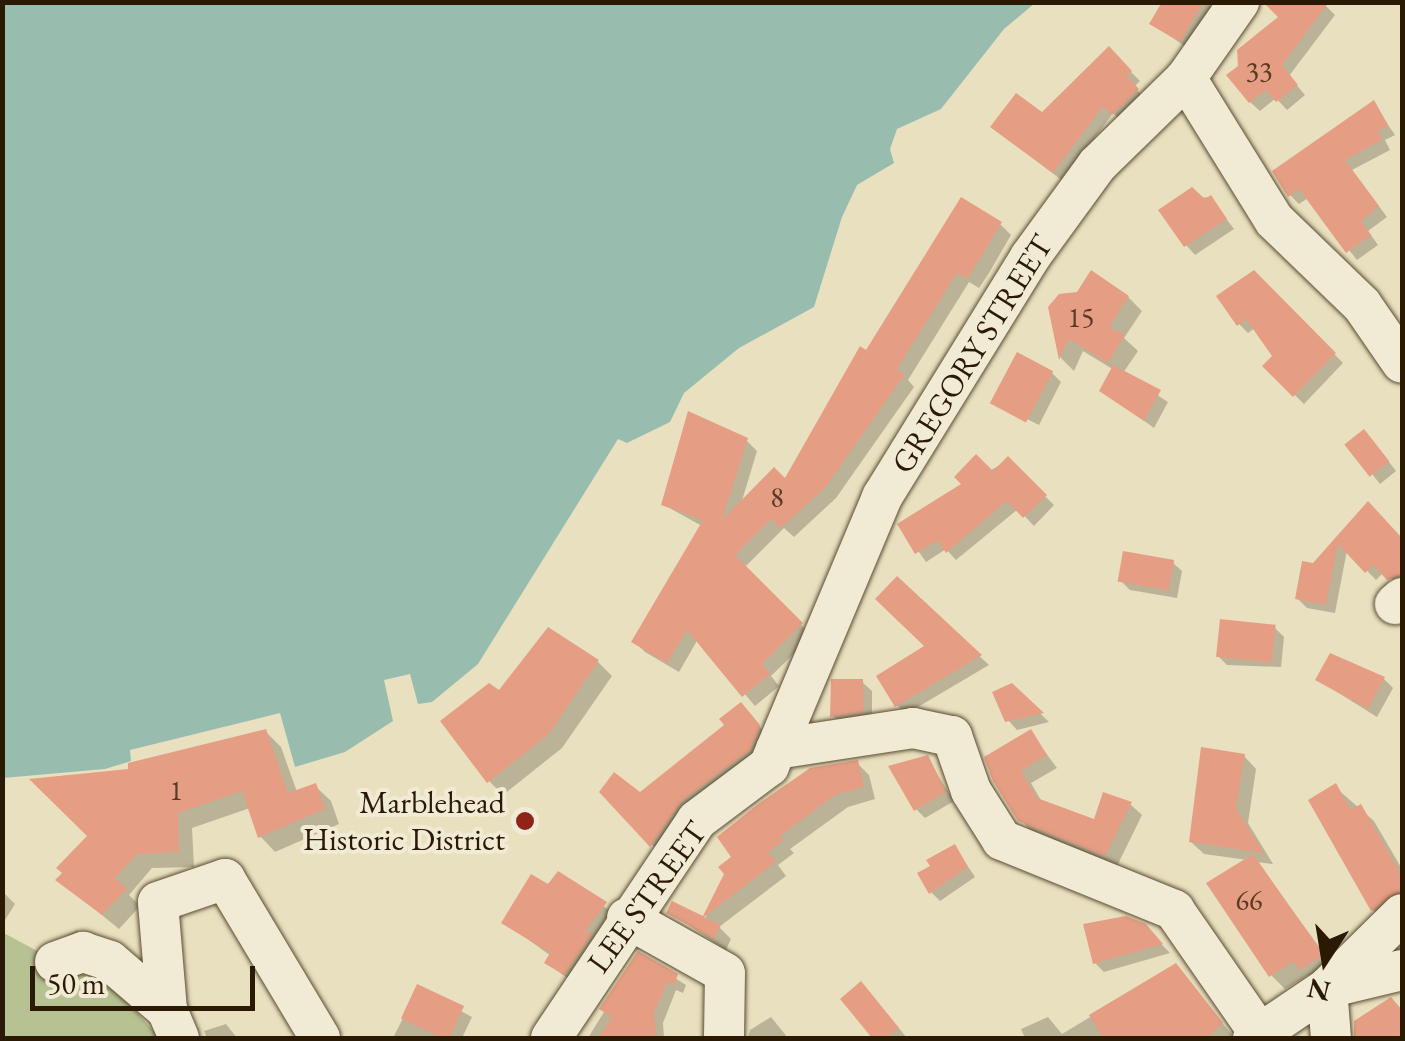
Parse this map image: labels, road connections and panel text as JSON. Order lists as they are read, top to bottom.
{
  "streets": {
    "street": ["GREGORY STREET", "LEE STREET"]
  },
  "crossings": [
    ["GREGORY STREET", "LEE STREET"]
  ],
  "places": ["Marblehead Historic District"],
  "house_numbers": [
    "33",
    "15",
    "8",
    "1",
    "66"
  ],
  "scale_bar": "50 m",
  "north": "bottom"
}
